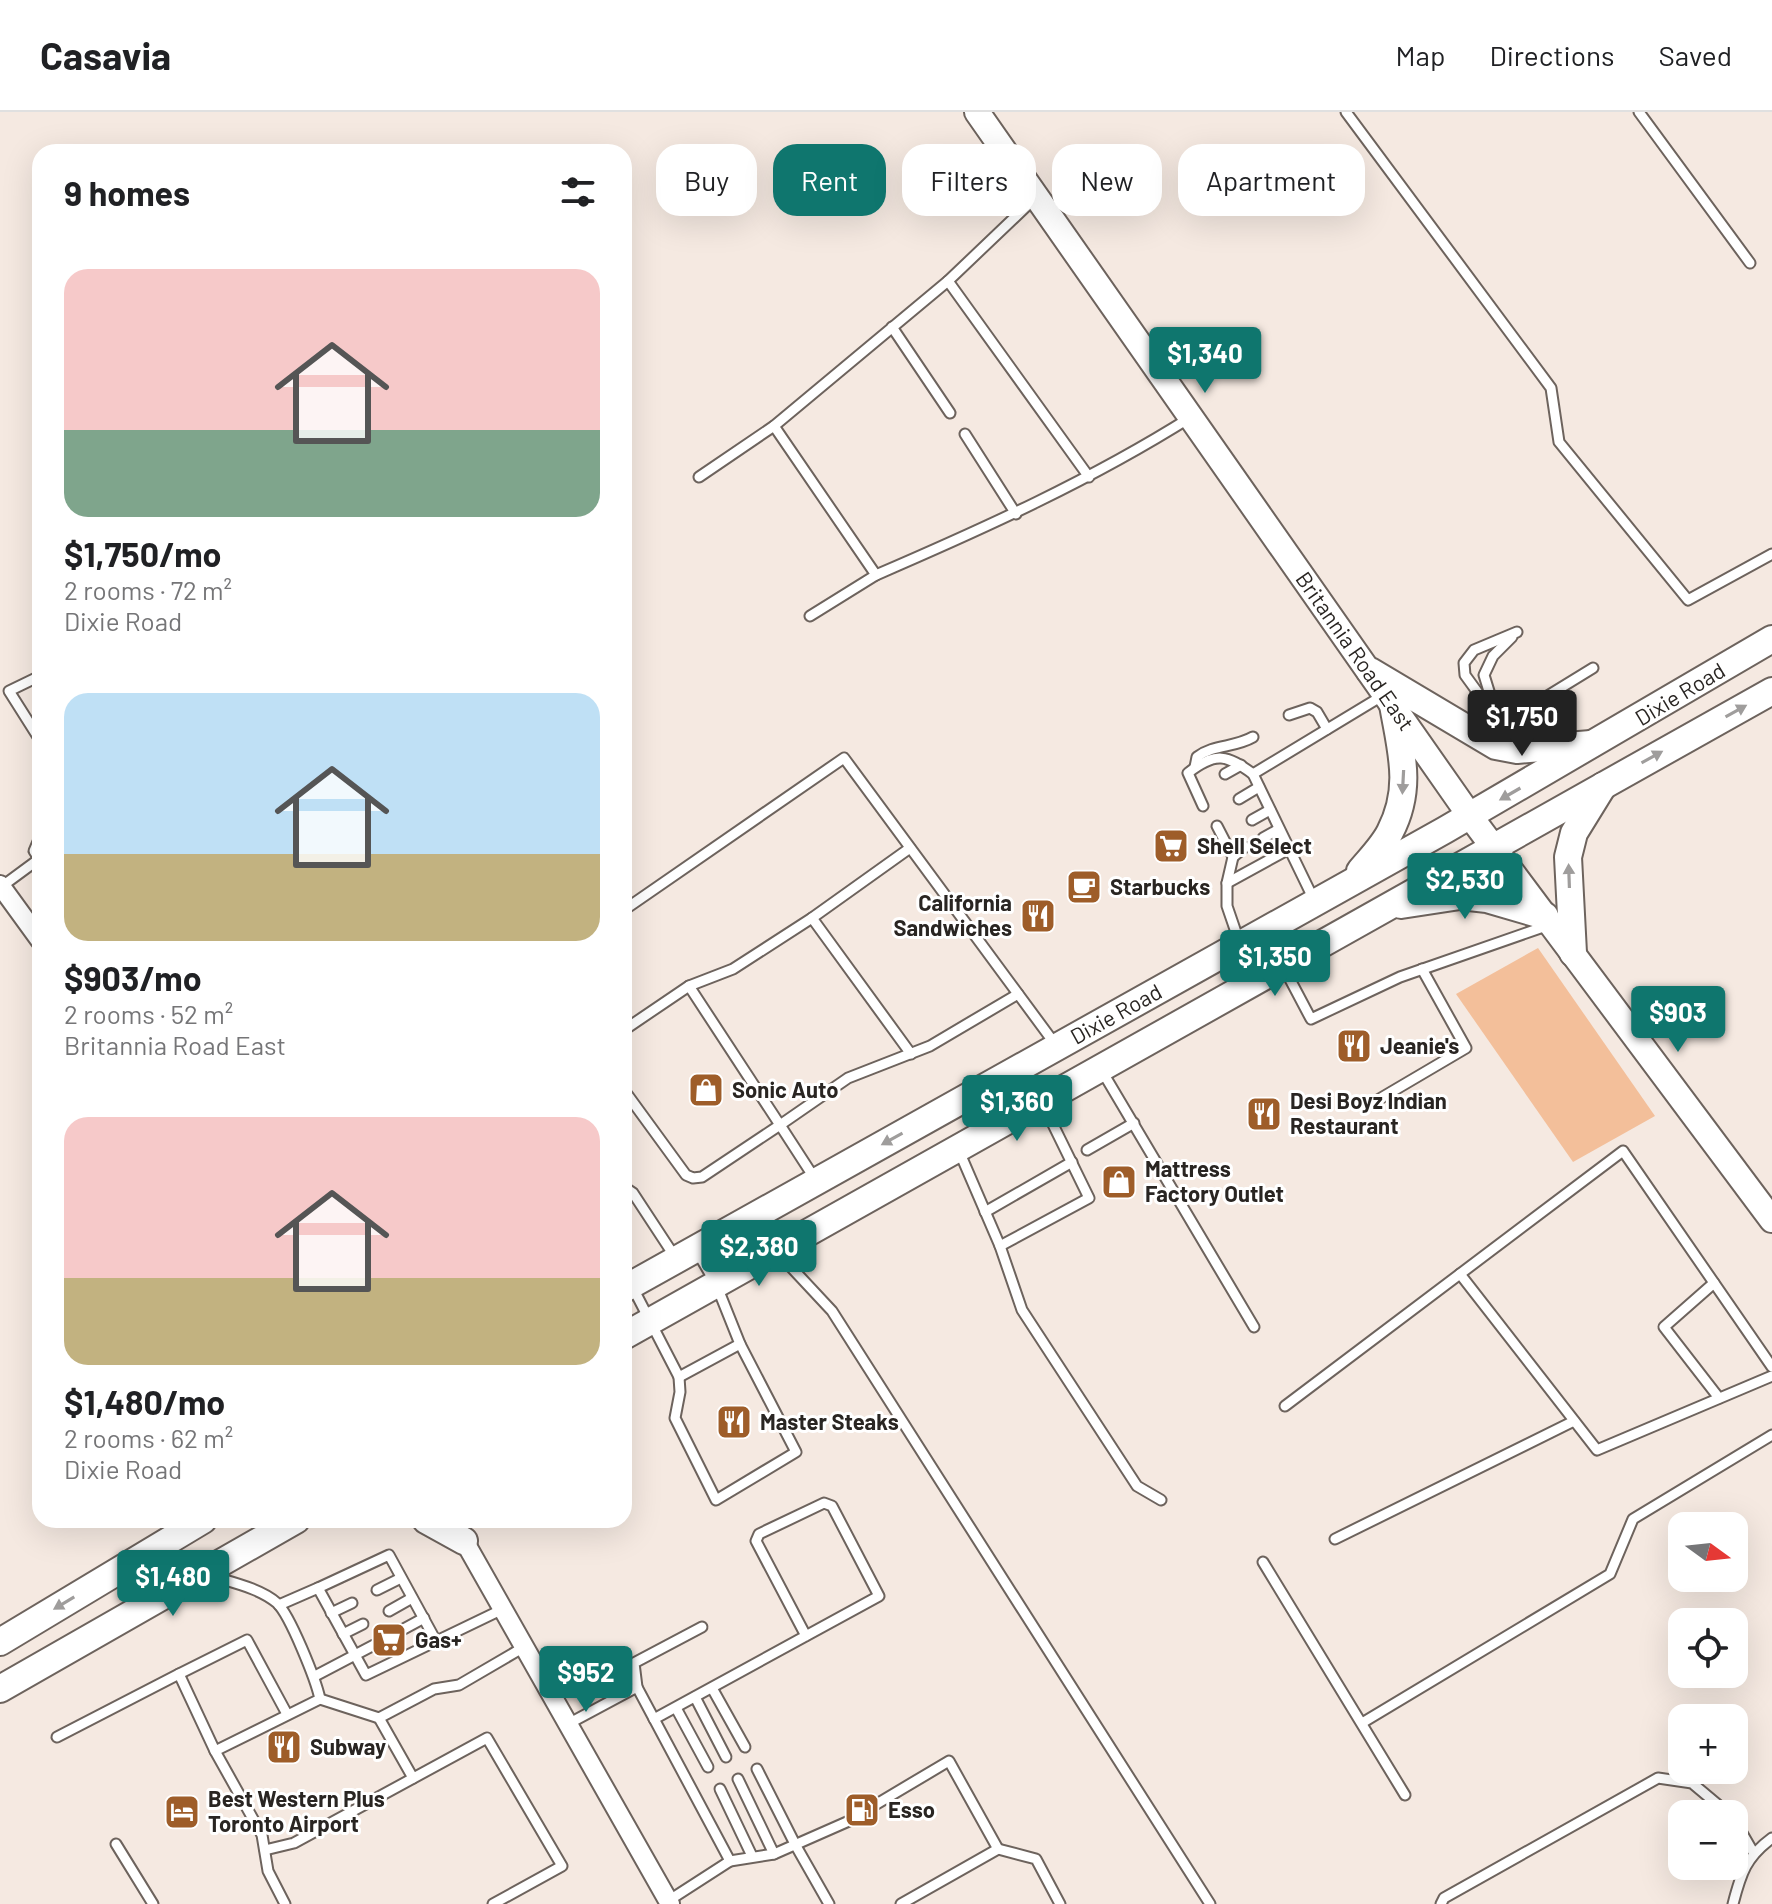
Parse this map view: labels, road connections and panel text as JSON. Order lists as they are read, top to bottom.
{
  "streets": {
    "main road": ["Dixie Road"],
    "street": ["Britannia Road East"]
  },
  "crossings": [
    ["Britannia Road East", "Dixie Road"]
  ],
  "places": {
    "supermarket": ["Shell Select", "Gas+"],
    "cafe": ["Starbucks"],
    "restaurant": [
      "California Sandwiches",
      "Jeanie's",
      "Desi Boyz Indian Restaurant",
      "Master Steaks",
      "Subway"
    ],
    "shop": ["Sonic Auto", "Mattress Factory Outlet"],
    "fuel station": ["Esso"],
    "hotel": ["Best Western Plus Toronto Airport"]
  },
  "north": "right",
  "page": {
    "header": "Casavia",
    "nav": ["Map", "Directions", "Saved"],
    "chip": [
      "Buy",
      "Rent",
      "Filters",
      "New",
      "Apartment"
    ],
    "heading": "9 homes",
    "list": [
      {
        "name": "$1,750/mo",
        "note": "2 rooms · 72 m² · Dixie Road"
      },
      {
        "name": "$903/mo",
        "note": "2 rooms · 52 m² · Britannia Road East"
      },
      {
        "name": "$1,480/mo",
        "note": "2 rooms · 62 m² · Dixie Road"
      }
    ],
    "price": [
      "$1,340",
      "$1,750",
      "$2,530",
      "$1,350",
      "$903",
      "$1,360",
      "$2,380",
      "$1,480",
      "$952"
    ],
    "map_buttons": ["+", "−"]
  }
}
